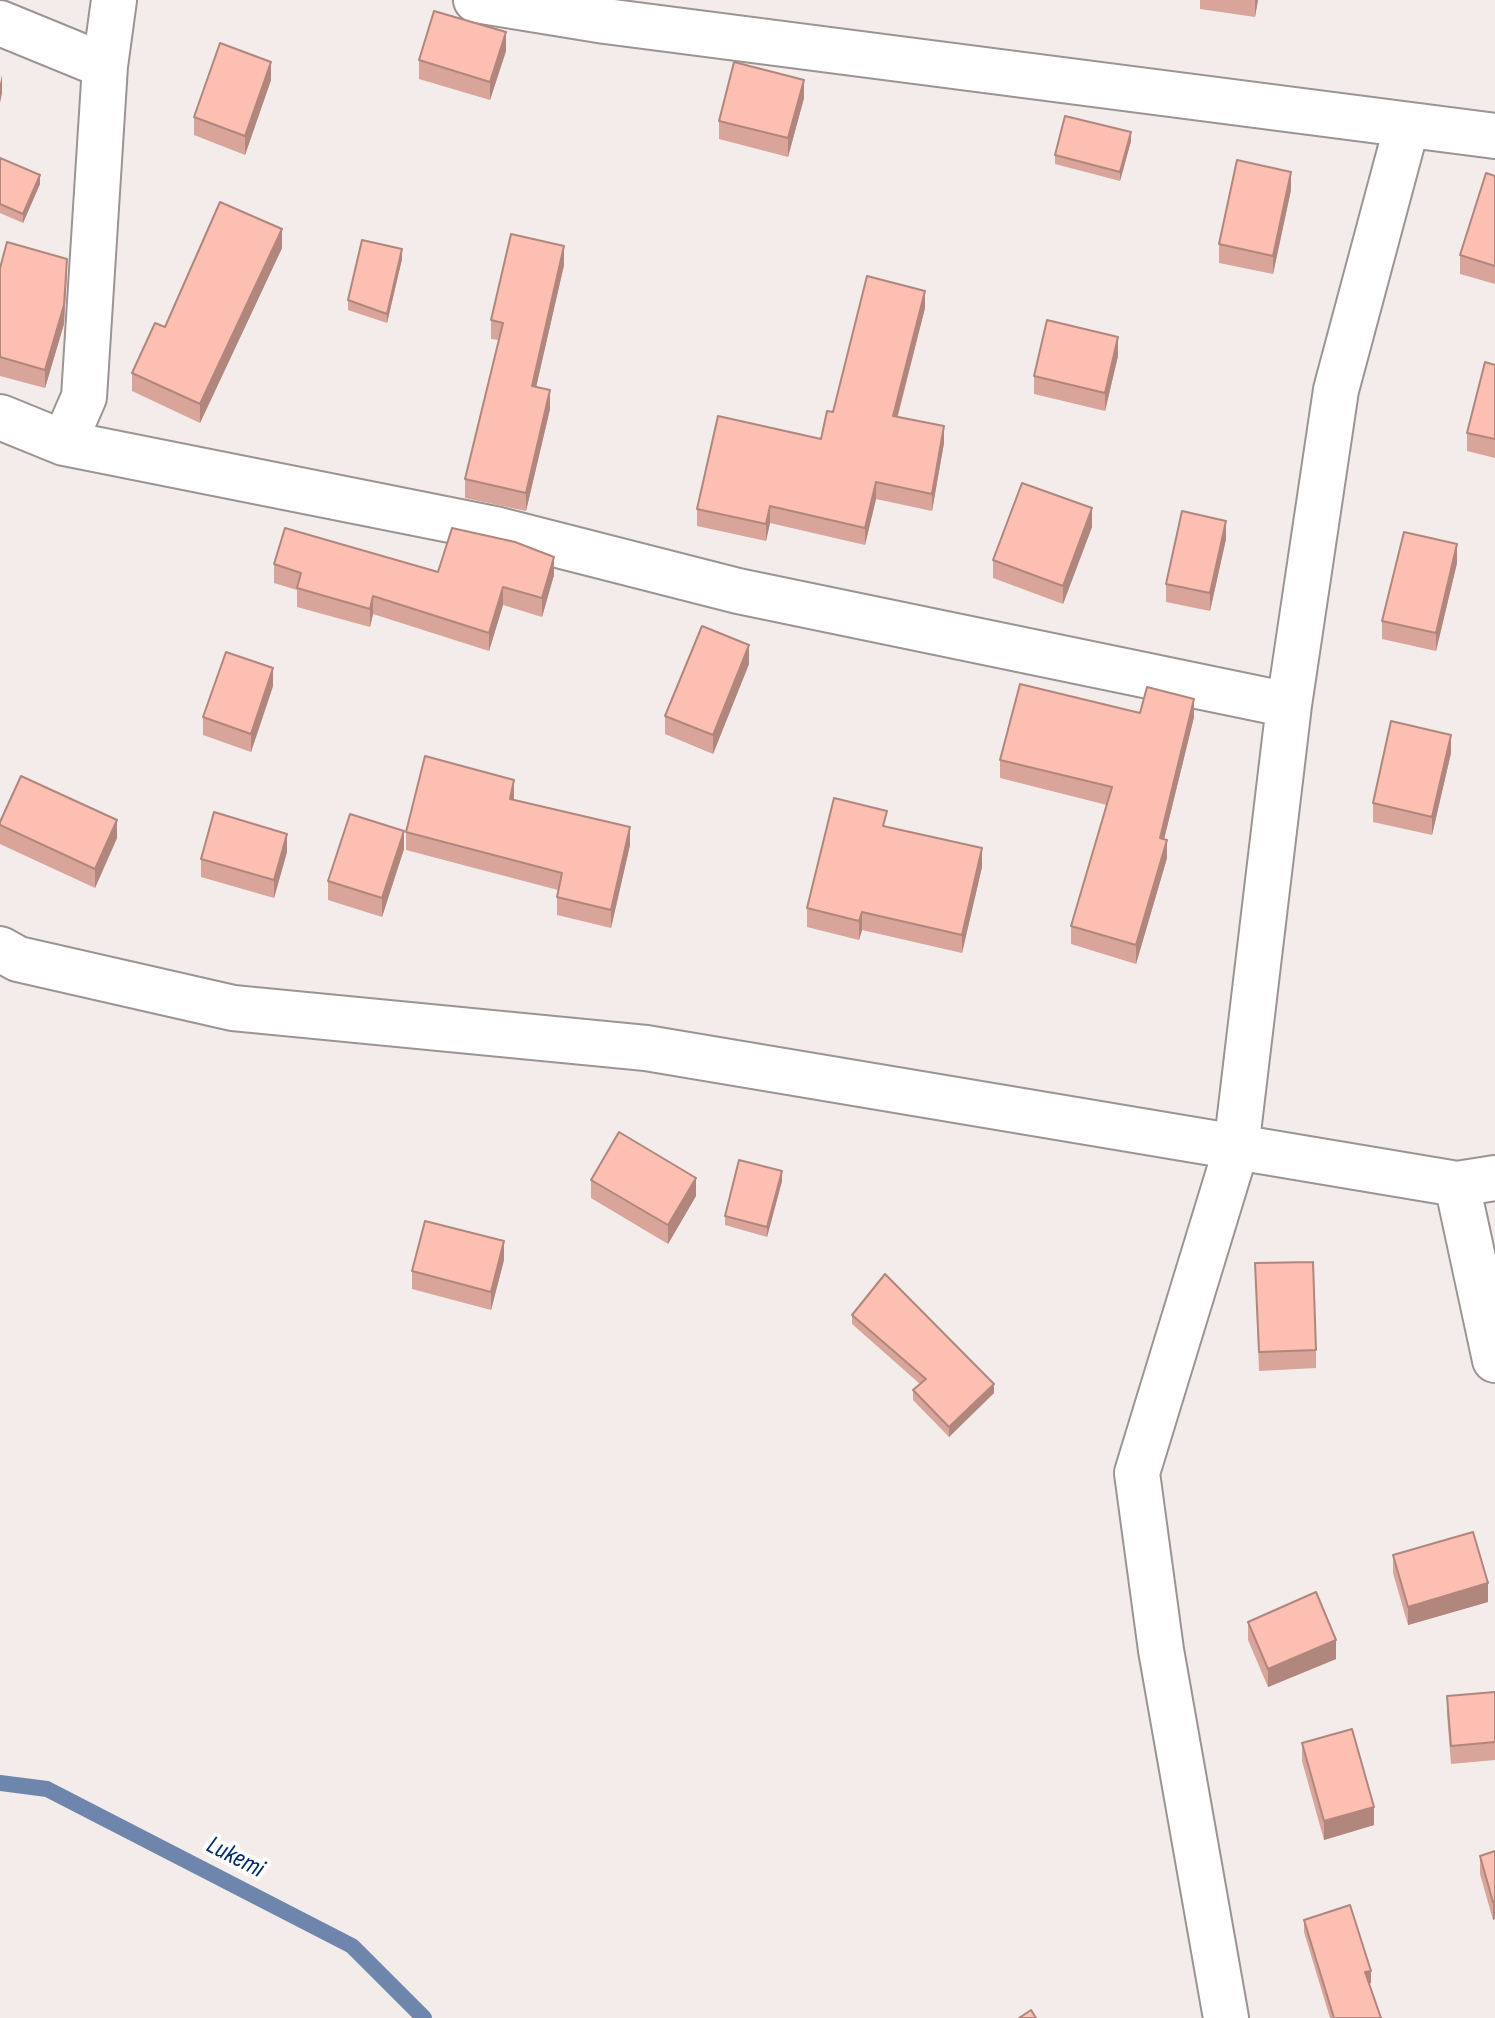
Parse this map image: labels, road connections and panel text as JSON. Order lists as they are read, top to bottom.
{
  "water": ["Lukemi"]
}
